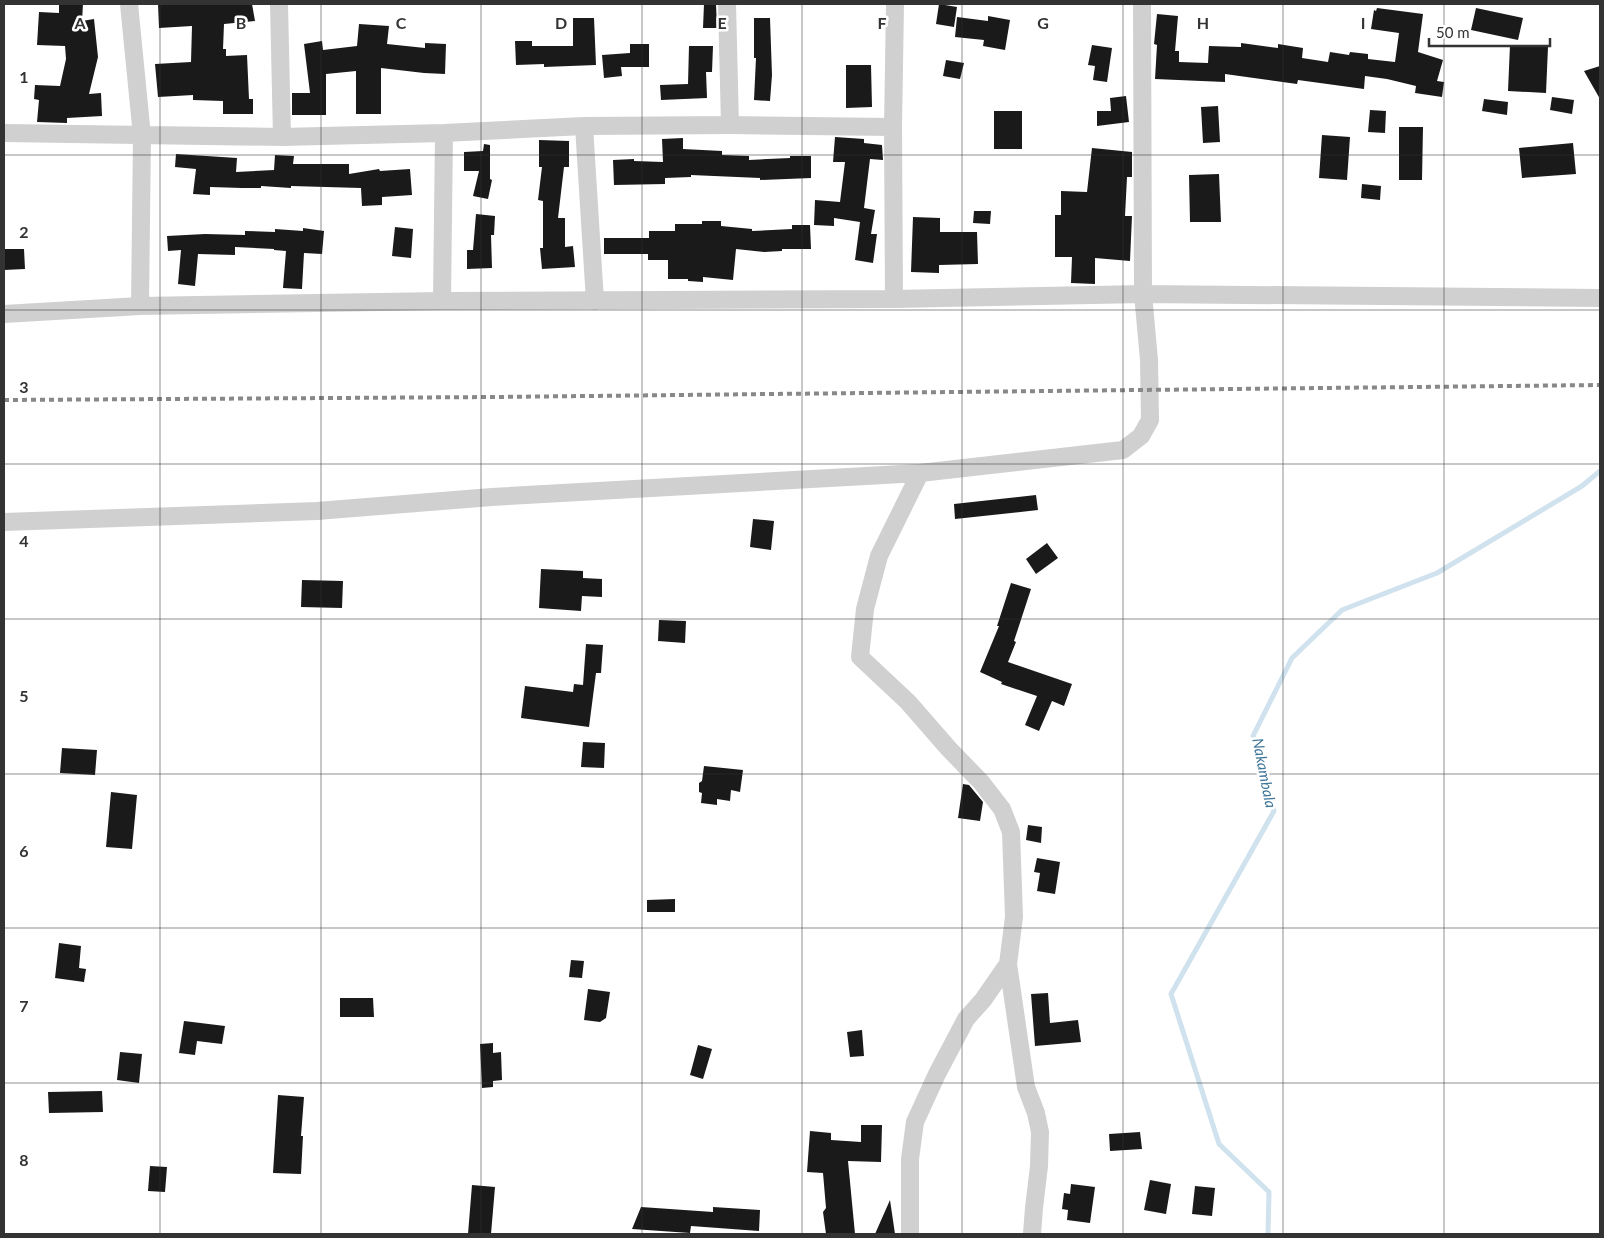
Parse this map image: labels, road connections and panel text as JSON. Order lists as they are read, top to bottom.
{
  "water": ["Nakambala"],
  "scale_bar": "50 m",
  "grid": {
    "columns": [
      "A",
      "B",
      "C",
      "D",
      "E",
      "F",
      "G",
      "H",
      "I"
    ],
    "rows": [
      "1",
      "2",
      "3",
      "4",
      "5",
      "6",
      "7",
      "8"
    ]
  }
}
